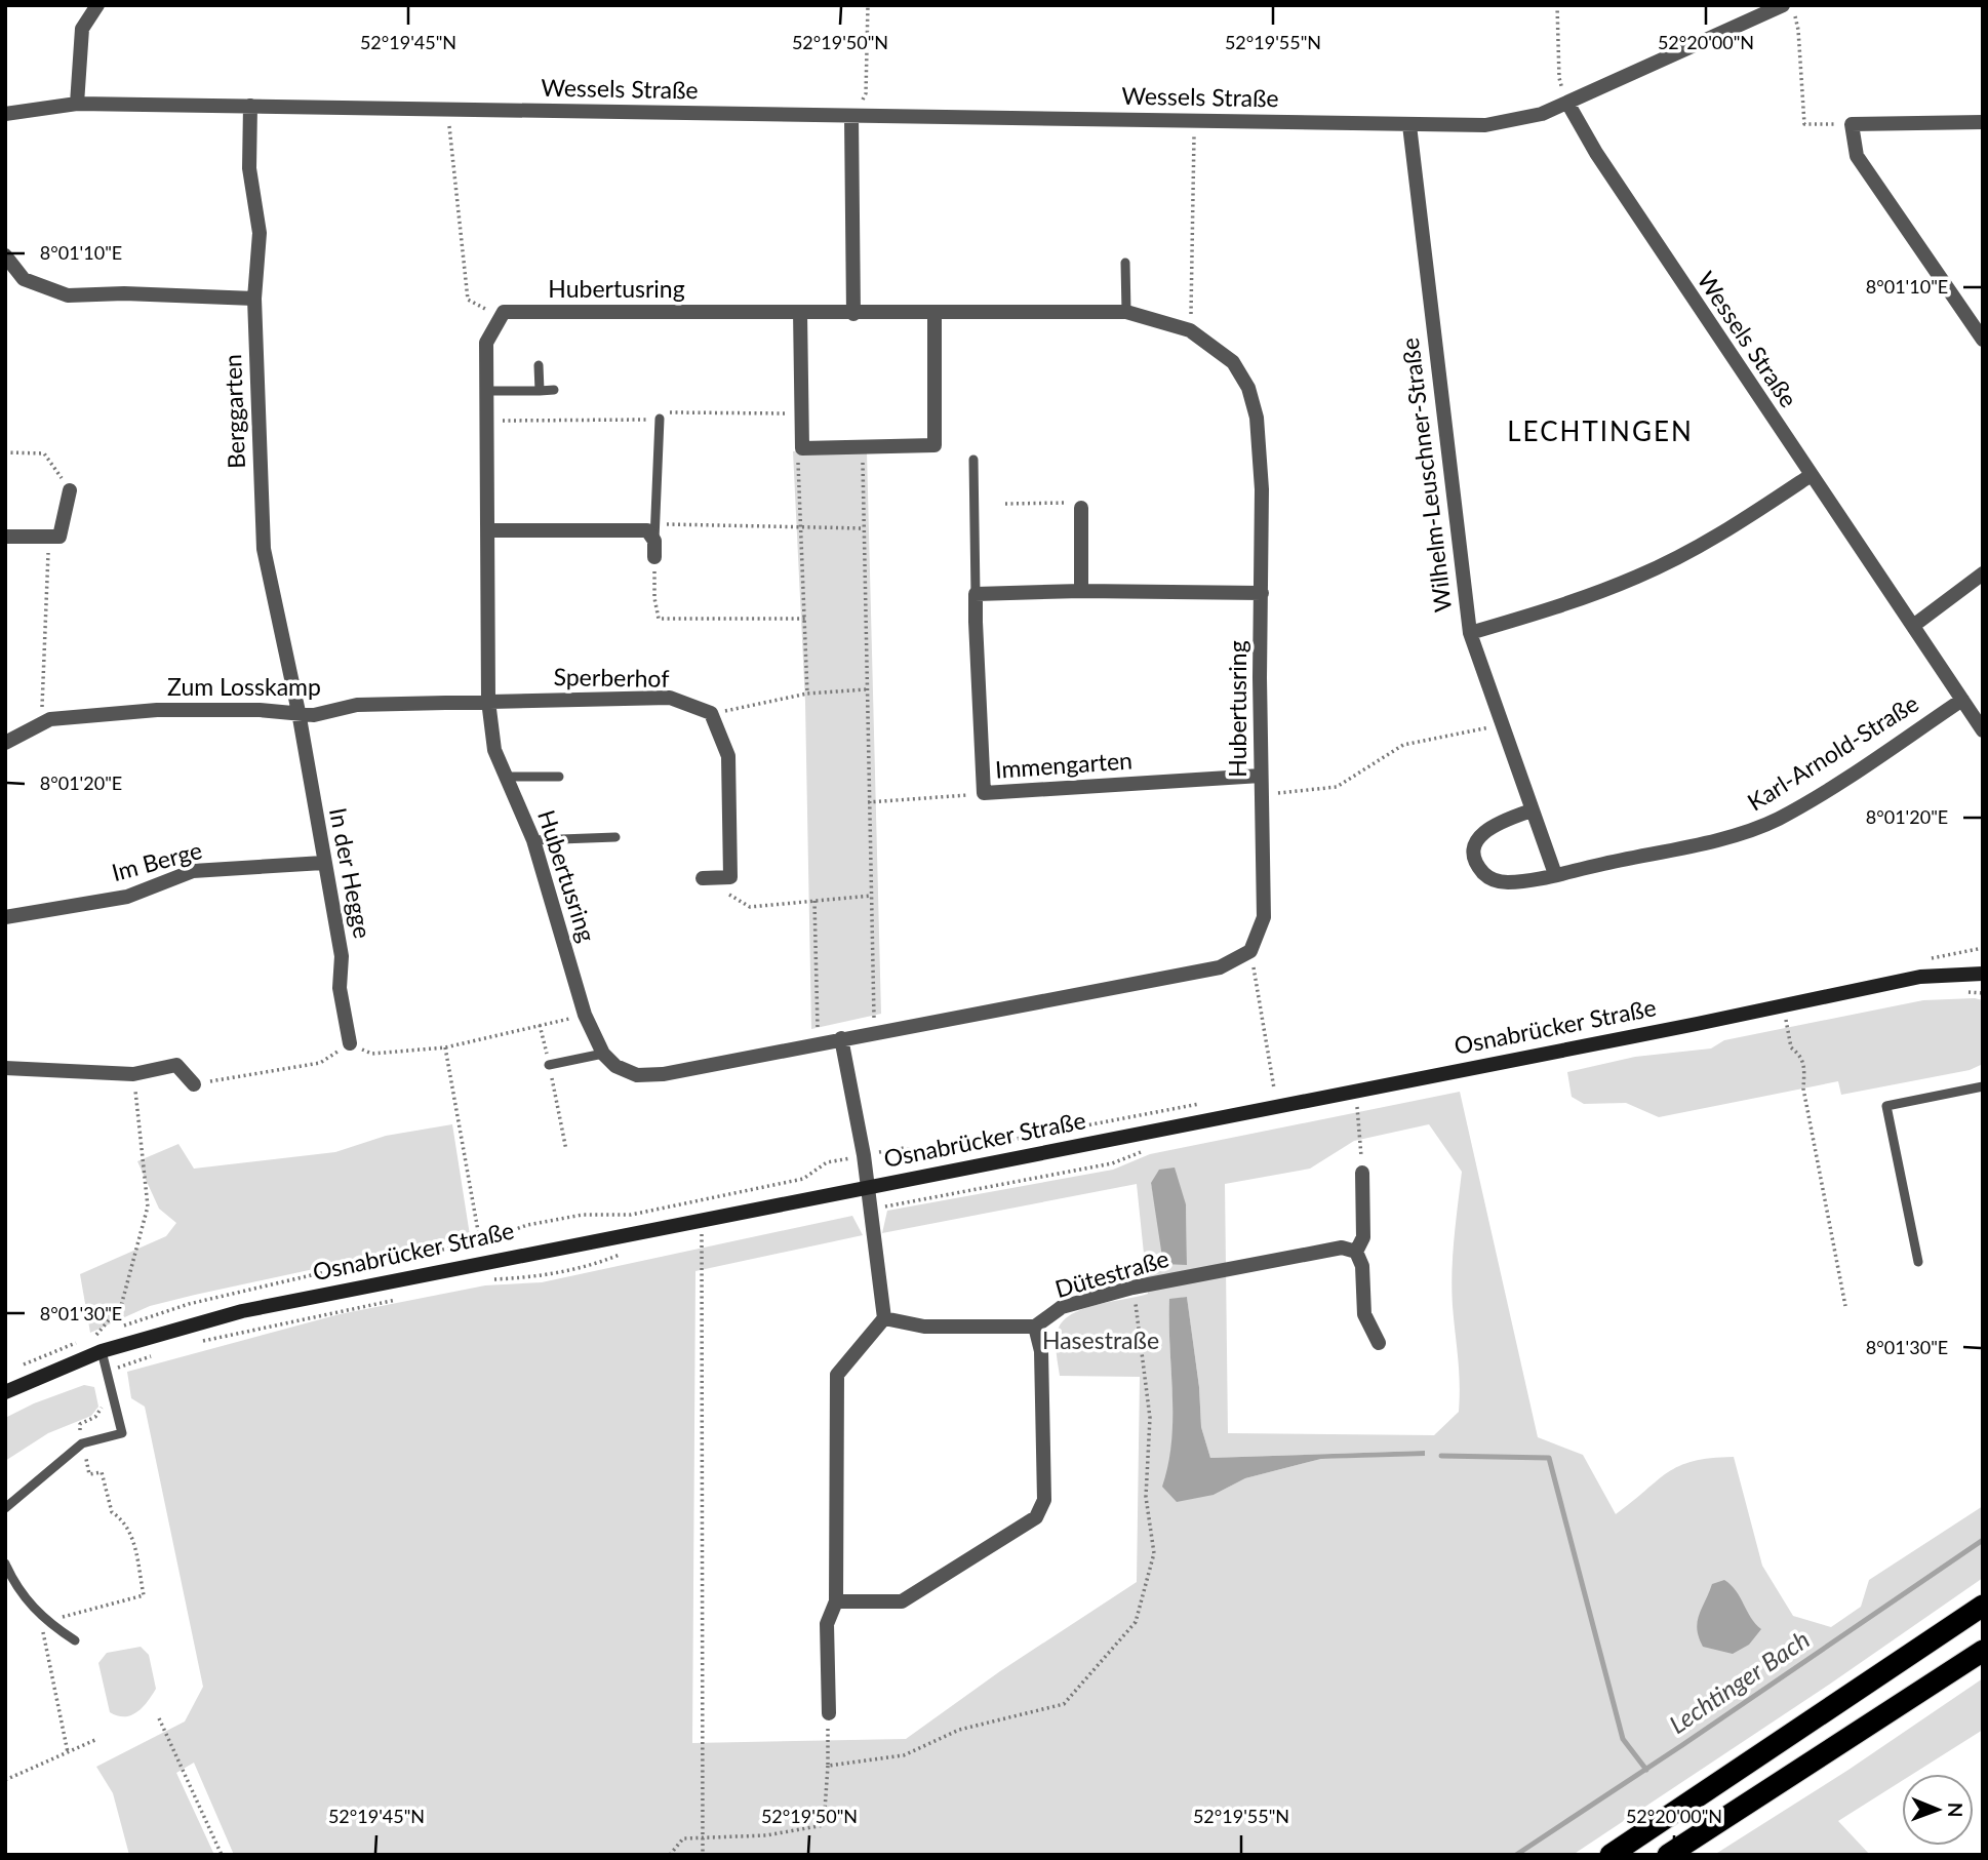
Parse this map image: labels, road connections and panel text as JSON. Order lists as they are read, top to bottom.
{
  "streets": {
    "street": [
      "Wessels Straße",
      "Hubertusring",
      "Berggarten",
      "Wilhelm-Leuschner-Straße",
      "Sperberhof",
      "Zum Losskamp",
      "Karl-Arnold-Straße",
      "Immengarten",
      "Im Berge",
      "In der Hegge",
      "Osnabrücker Straße",
      "Dütestraße"
    ]
  },
  "crossings": [
    ["Wessels Straße", "Berggarten"],
    ["Wessels Straße", "Wilhelm-Leuschner-Straße"],
    ["Wessels Straße", "Karl-Arnold-Straße"],
    ["Hubertusring", "Sperberhof"],
    ["Hubertusring", "Zum Losskamp"],
    ["Hubertusring", "Immengarten"],
    ["Berggarten", "Zum Losskamp"],
    ["Berggarten", "In der Hegge"],
    ["Wilhelm-Leuschner-Straße", "Karl-Arnold-Straße"],
    ["Sperberhof", "Zum Losskamp"],
    ["Zum Losskamp", "In der Hegge"],
    ["Im Berge", "In der Hegge"]
  ],
  "districts": ["LECHTINGEN"],
  "water": ["Lechtinger Bach"],
  "parks": ["Hasestraße"],
  "north": "right",
  "coordinates": [
    "52°19'45\"N",
    "52°19'50\"N",
    "52°19'55\"N",
    "52°20'00\"N",
    "8°01'10\"E",
    "8°01'20\"E",
    "8°01'30\"E"
  ]
}
